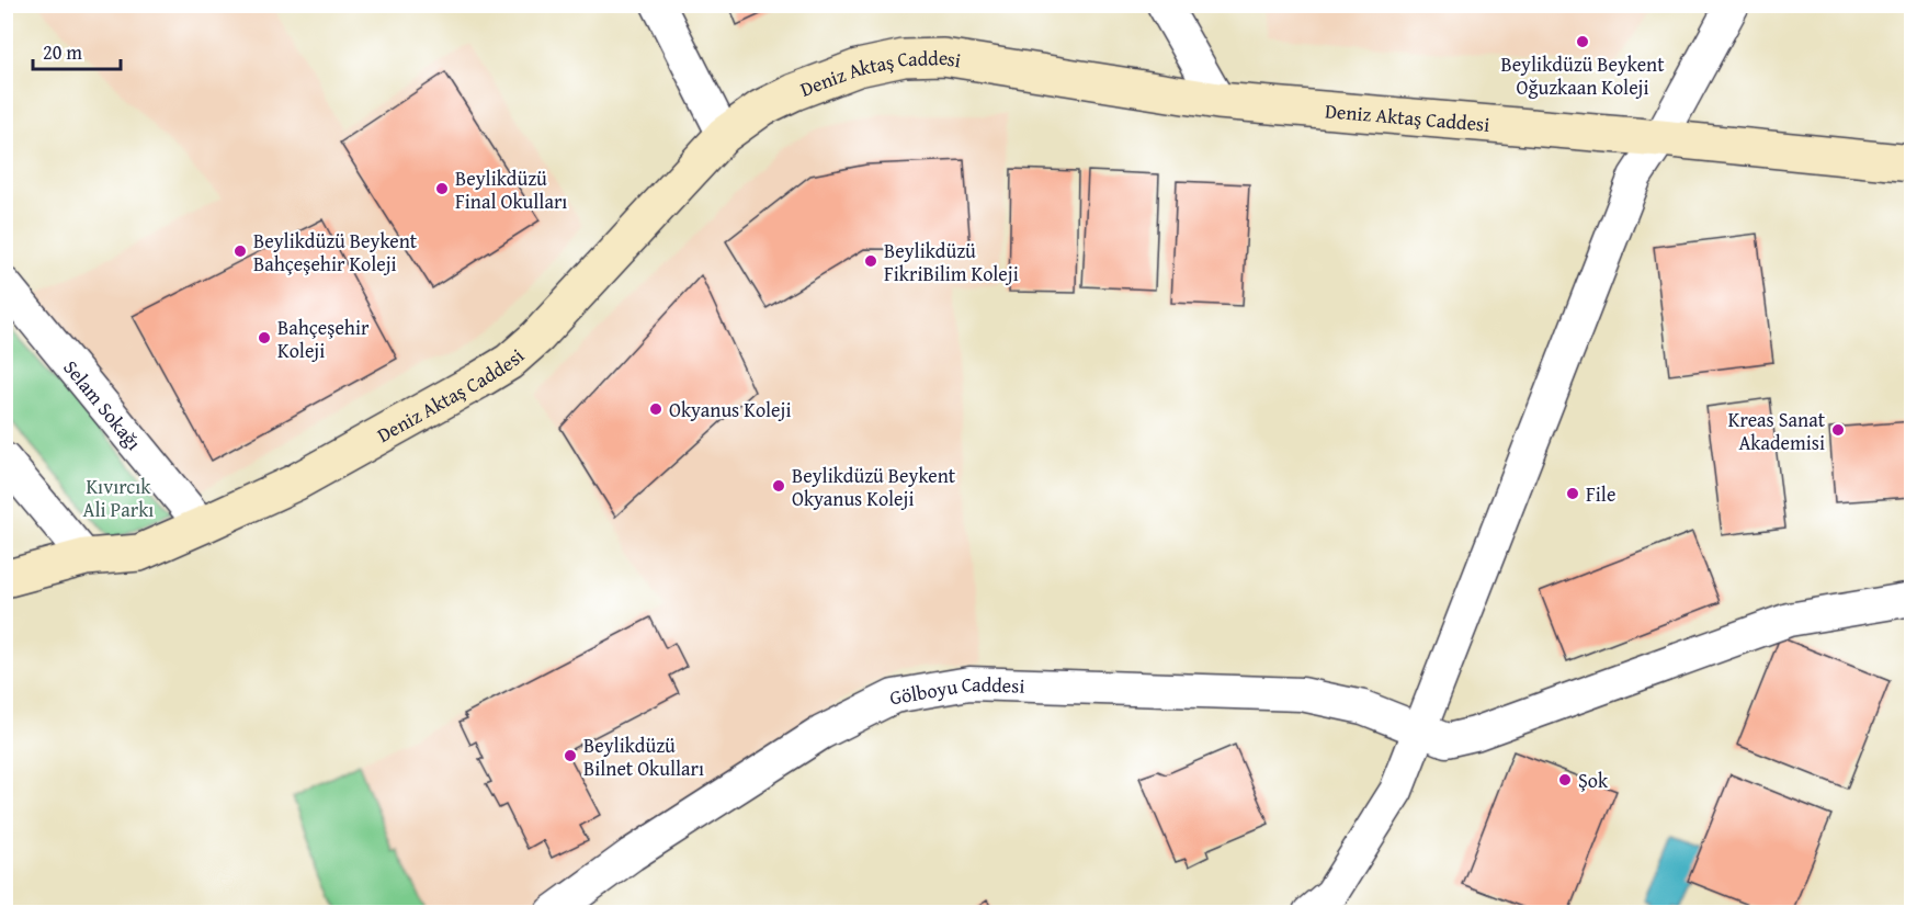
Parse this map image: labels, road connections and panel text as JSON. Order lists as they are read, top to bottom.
{
  "streets": {
    "street": ["Deniz Aktaş Caddesi", "Selam Sokağı", "Gölboyu Caddesi"]
  },
  "crossings": [
    ["Deniz Aktaş Caddesi", "Selam Sokağı"]
  ],
  "parks": ["Kıvırcık Ali Parkı"],
  "places": [
    "Beylikdüzü Beykent Oğuzkaan Koleji",
    "Beylikdüzü Final Okulları",
    "Beylikdüzü Beykent Bahçeşehir Koleji",
    "Beylikdüzü FikriBilim Koleji",
    "Bahçeşehir Koleji",
    "Okyanus Koleji",
    "Kreas Sanat Akademisi",
    "Beylikdüzü Beykent Okyanus Koleji",
    "File",
    "Beylikdüzü Bilnet Okulları",
    "Şok"
  ],
  "scale_bar": "20 m"
}
